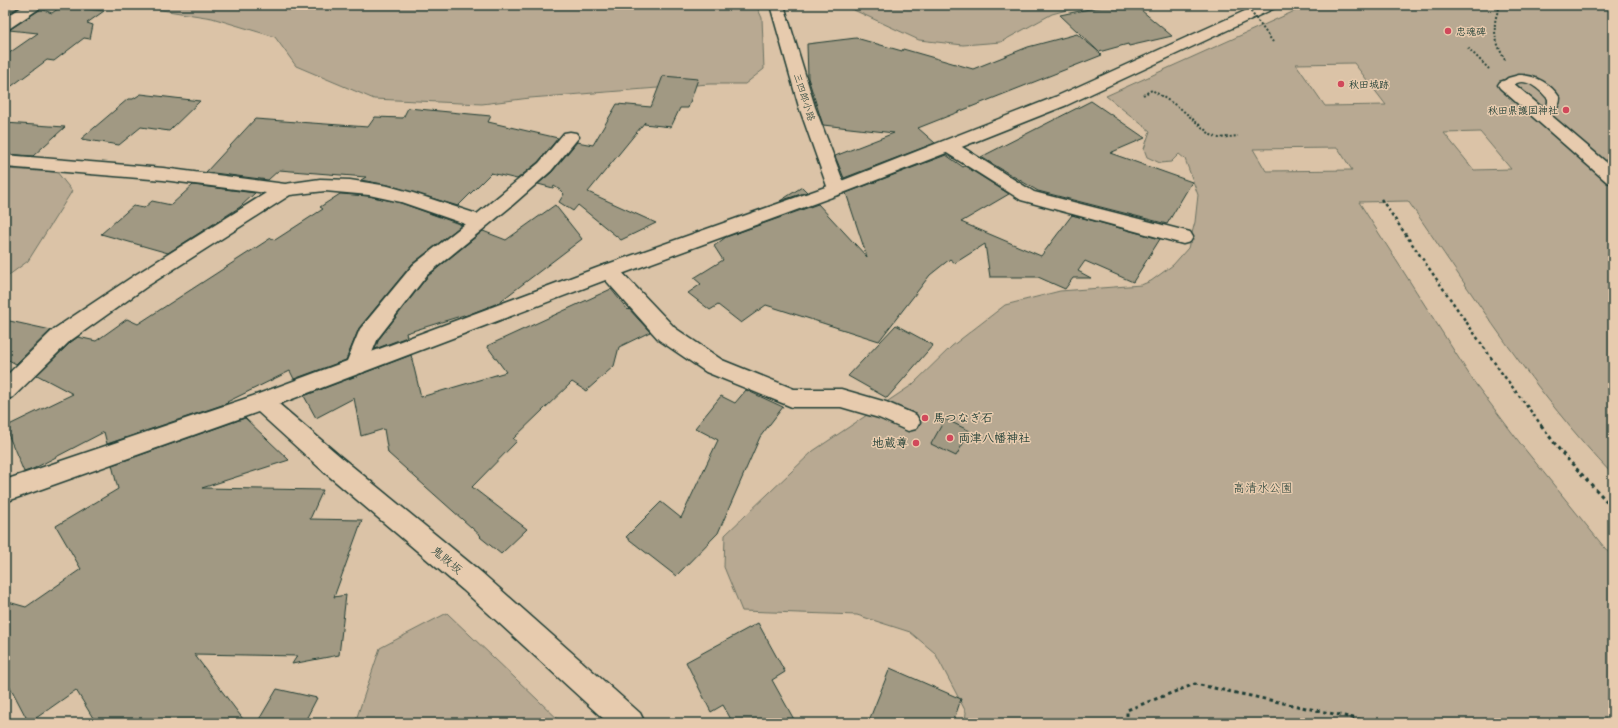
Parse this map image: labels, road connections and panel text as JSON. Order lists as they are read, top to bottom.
{
  "streets": {
    "street": ["三四郎小路", "鬼敗坂"]
  },
  "parks": ["高清水公園"],
  "places": [
    "忠魂碑",
    "秋田城跡",
    "秋田県護国神社",
    "馬つなぎ石",
    "両津八幡神社",
    "地蔵尊"
  ]
}
